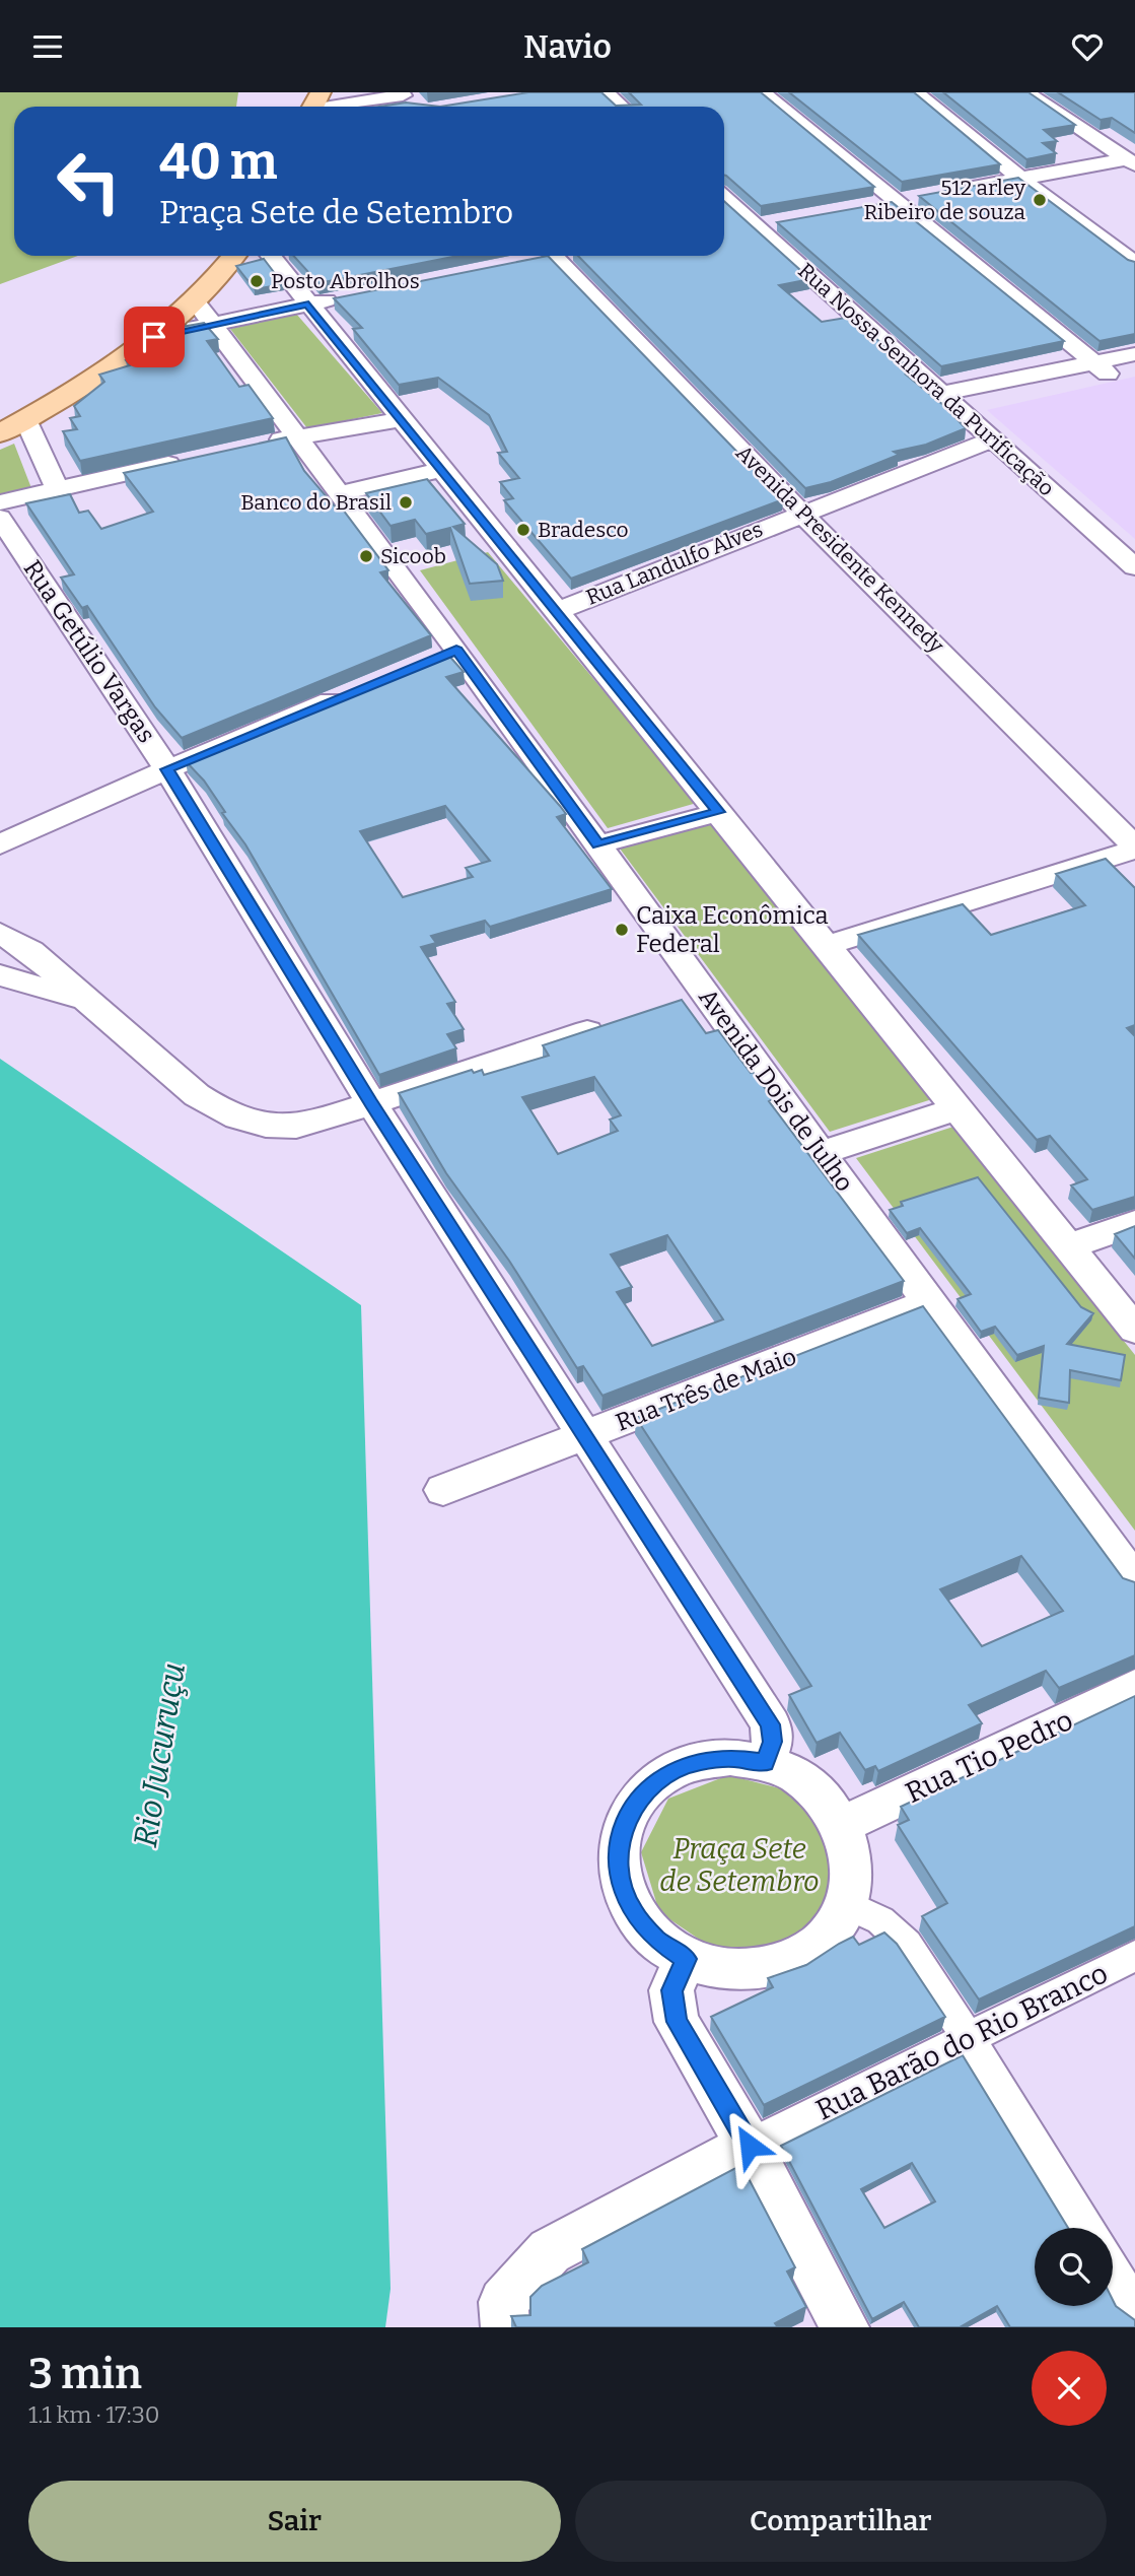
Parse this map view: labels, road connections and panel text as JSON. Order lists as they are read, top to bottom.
{
  "streets": {
    "street": [
      "Rua Nossa Senhora da Purificação",
      "Avenida Presidente Kennedy",
      "Rua Landulfo Alves",
      "Rua Getúlio Vargas",
      "Avenida Dois de Julho",
      "Rua Três de Maio",
      "Rua Tio Pedro",
      "Rua Barão do Rio Branco"
    ]
  },
  "crossings": [
    ["Rua Nossa Senhora da Purificação", "Rua Landulfo Alves"],
    ["Avenida Presidente Kennedy", "Rua Landulfo Alves"],
    ["Rua Getúlio Vargas", "Rua Três de Maio"],
    ["Rua Getúlio Vargas", "Rua Tio Pedro"],
    ["Avenida Dois de Julho", "Rua Três de Maio"]
  ],
  "water": ["Rio Jucuruçu"],
  "parks": ["Praça Sete de Setembro"],
  "places": [
    "512 arley Ribeiro de souza",
    "Posto Abrolhos",
    "Banco do Brasil",
    "Bradesco",
    "Sicoob",
    "Caixa Econômica Federal"
  ],
  "page": {
    "header": "Navio",
    "turn": ["40 m", "Praça Sete de Setembro"],
    "heading": ["3 min", "1.1 km · 17:30"],
    "buttons": ["Sair", "Compartilhar"]
  }
}
